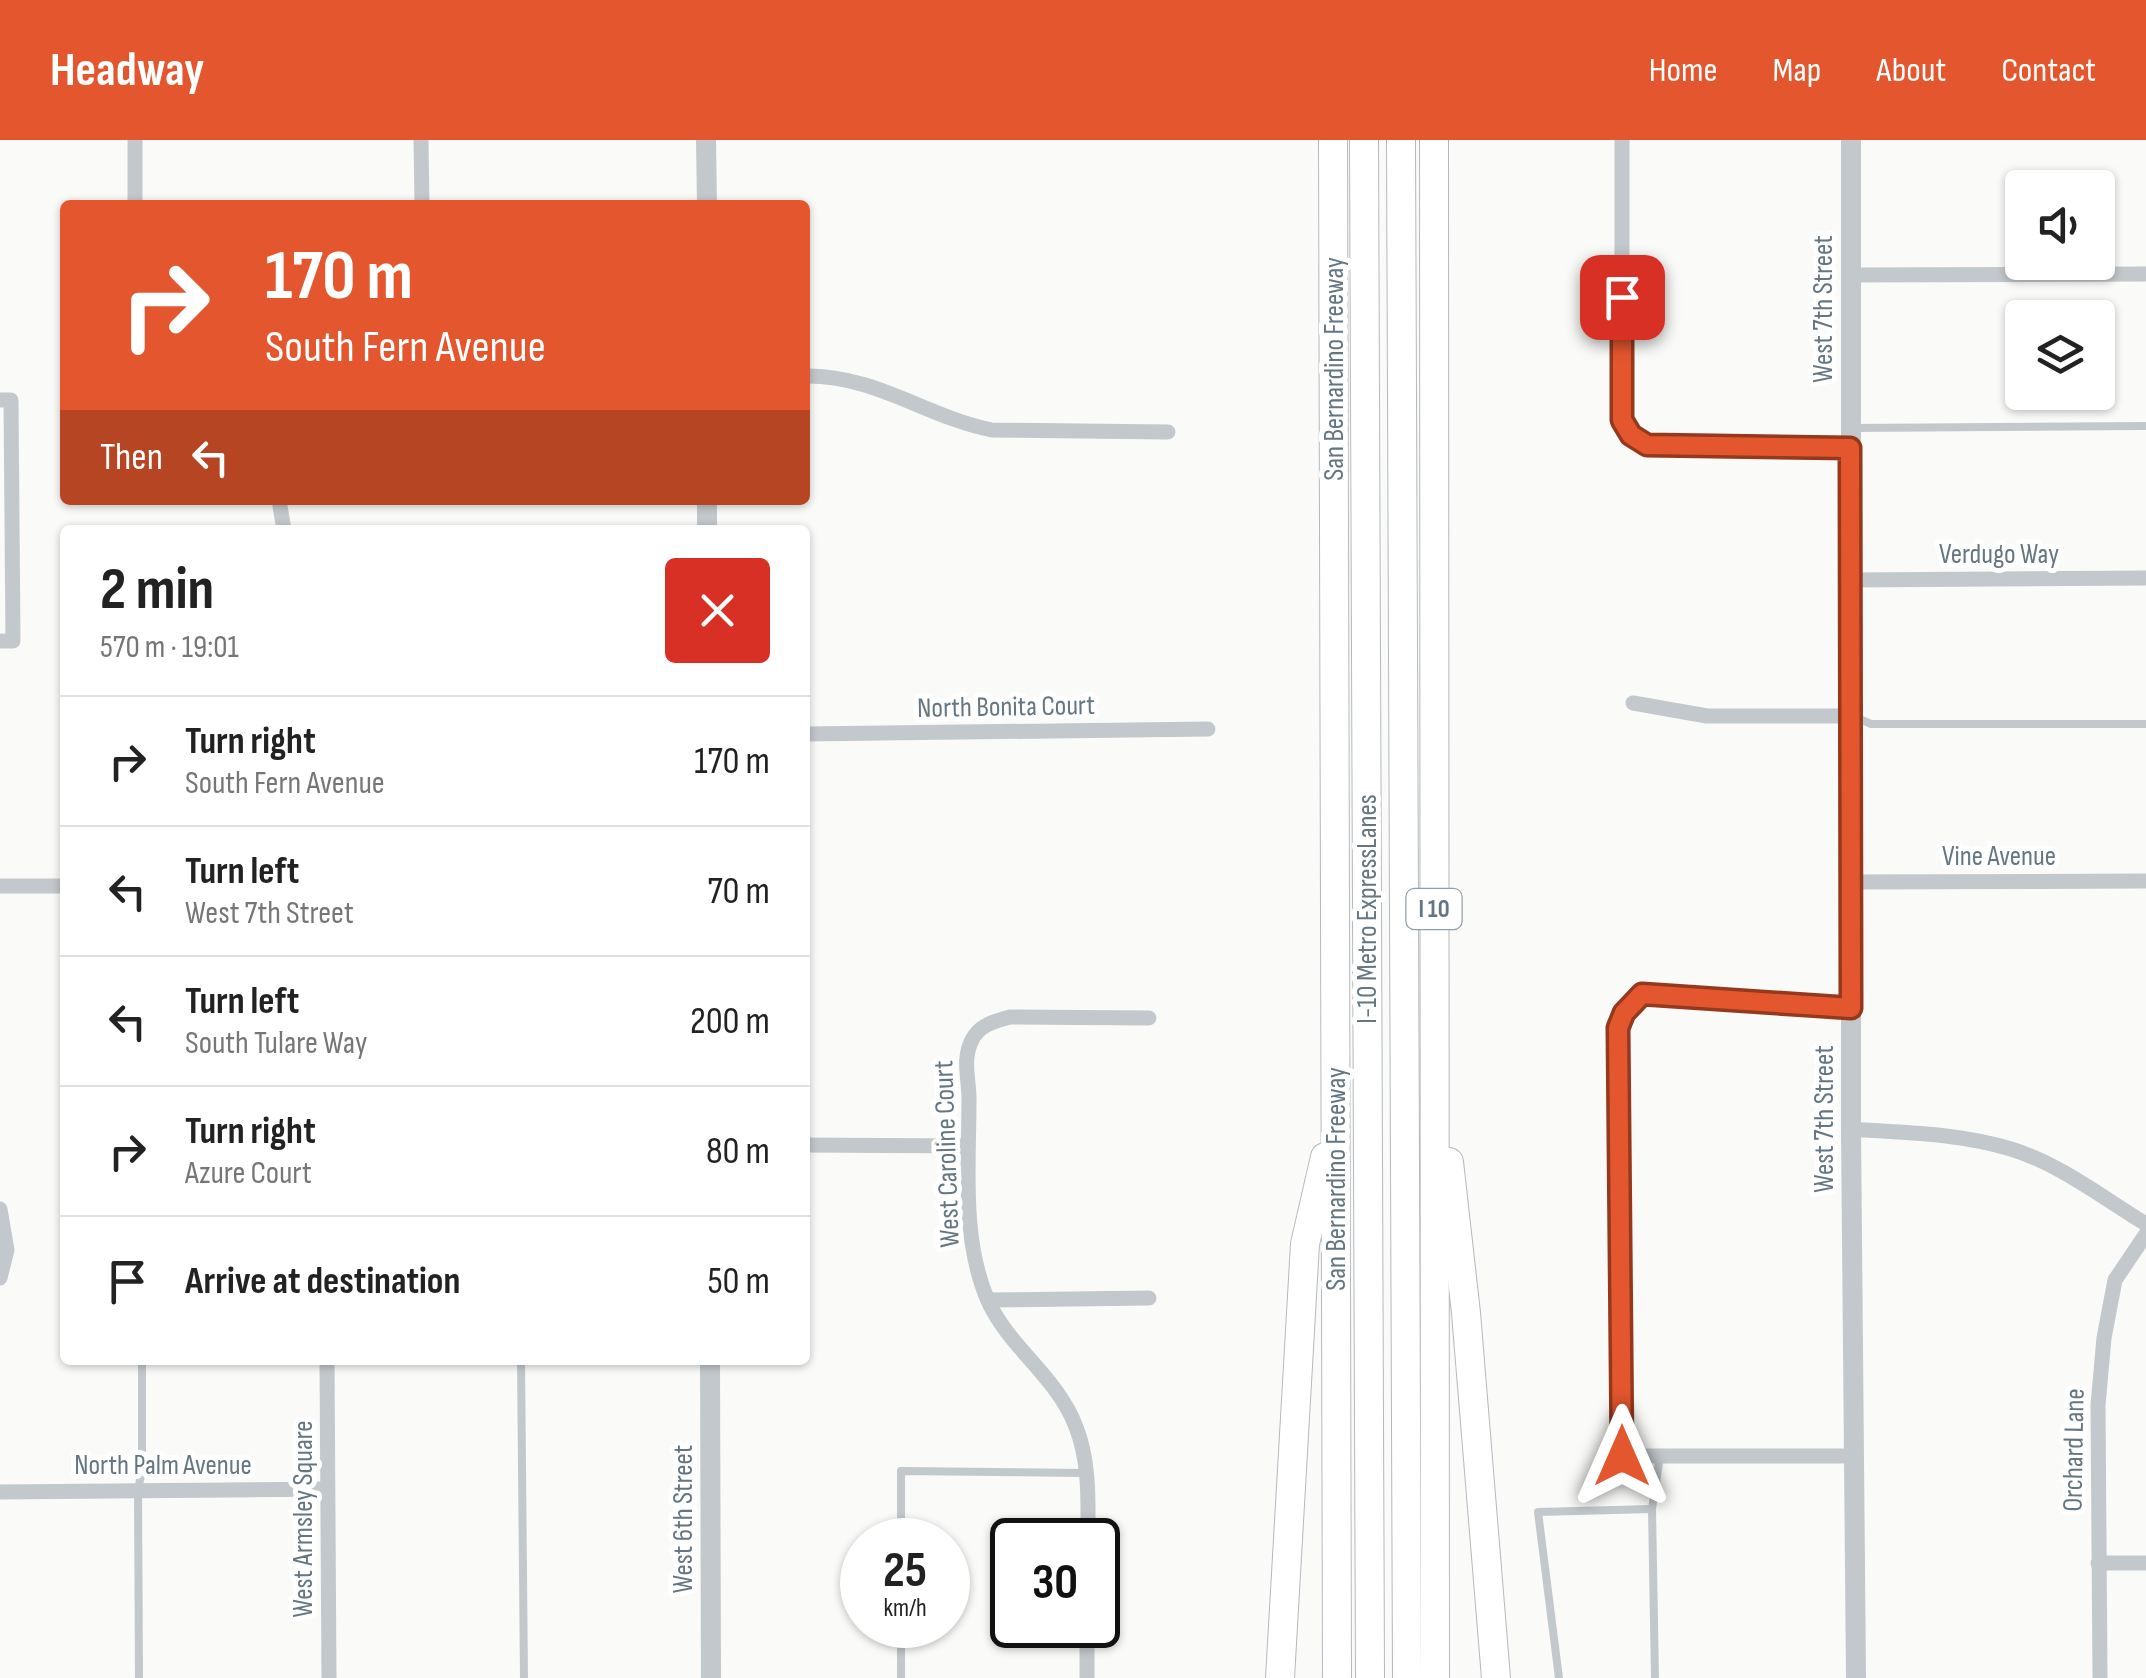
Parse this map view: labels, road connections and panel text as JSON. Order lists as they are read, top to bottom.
{
  "streets": {
    "highway": ["San Bernardino Freeway", "I-10 Metro ExpressLanes", "I 10"],
    "street": [
      "West 7th Street",
      "Verdugo Way",
      "North Bonita Court",
      "Vine Avenue",
      "West Caroline Court",
      "Orchard Lane",
      "North Palm Avenue",
      "West Armsley Square",
      "West 6th Street"
    ]
  },
  "crossings": [
    ["West 7th Street", "Verdugo Way"],
    ["West 7th Street", "Vine Avenue"],
    ["North Palm Avenue", "West Armsley Square"]
  ],
  "page": {
    "header": "Headway",
    "nav": [
      "Home",
      "Map",
      "About",
      "Contact"
    ],
    "turn": ["170 m", "South Fern Avenue"],
    "then": "Then",
    "heading": ["2 min", "570 m · 19:01"],
    "list": [
      {
        "name": "Turn right",
        "note": "South Fern Avenue",
        "value": "170 m"
      },
      {
        "name": "Turn left",
        "note": "West 7th Street",
        "value": "70 m"
      },
      {
        "name": "Turn left",
        "note": "South Tulare Way",
        "value": "200 m"
      },
      {
        "name": "Turn right",
        "note": "Azure Court",
        "value": "80 m"
      },
      {
        "name": "Arrive at destination",
        "value": "50 m"
      }
    ],
    "speed": "25 km/h",
    "limit": "30"
  }
}
